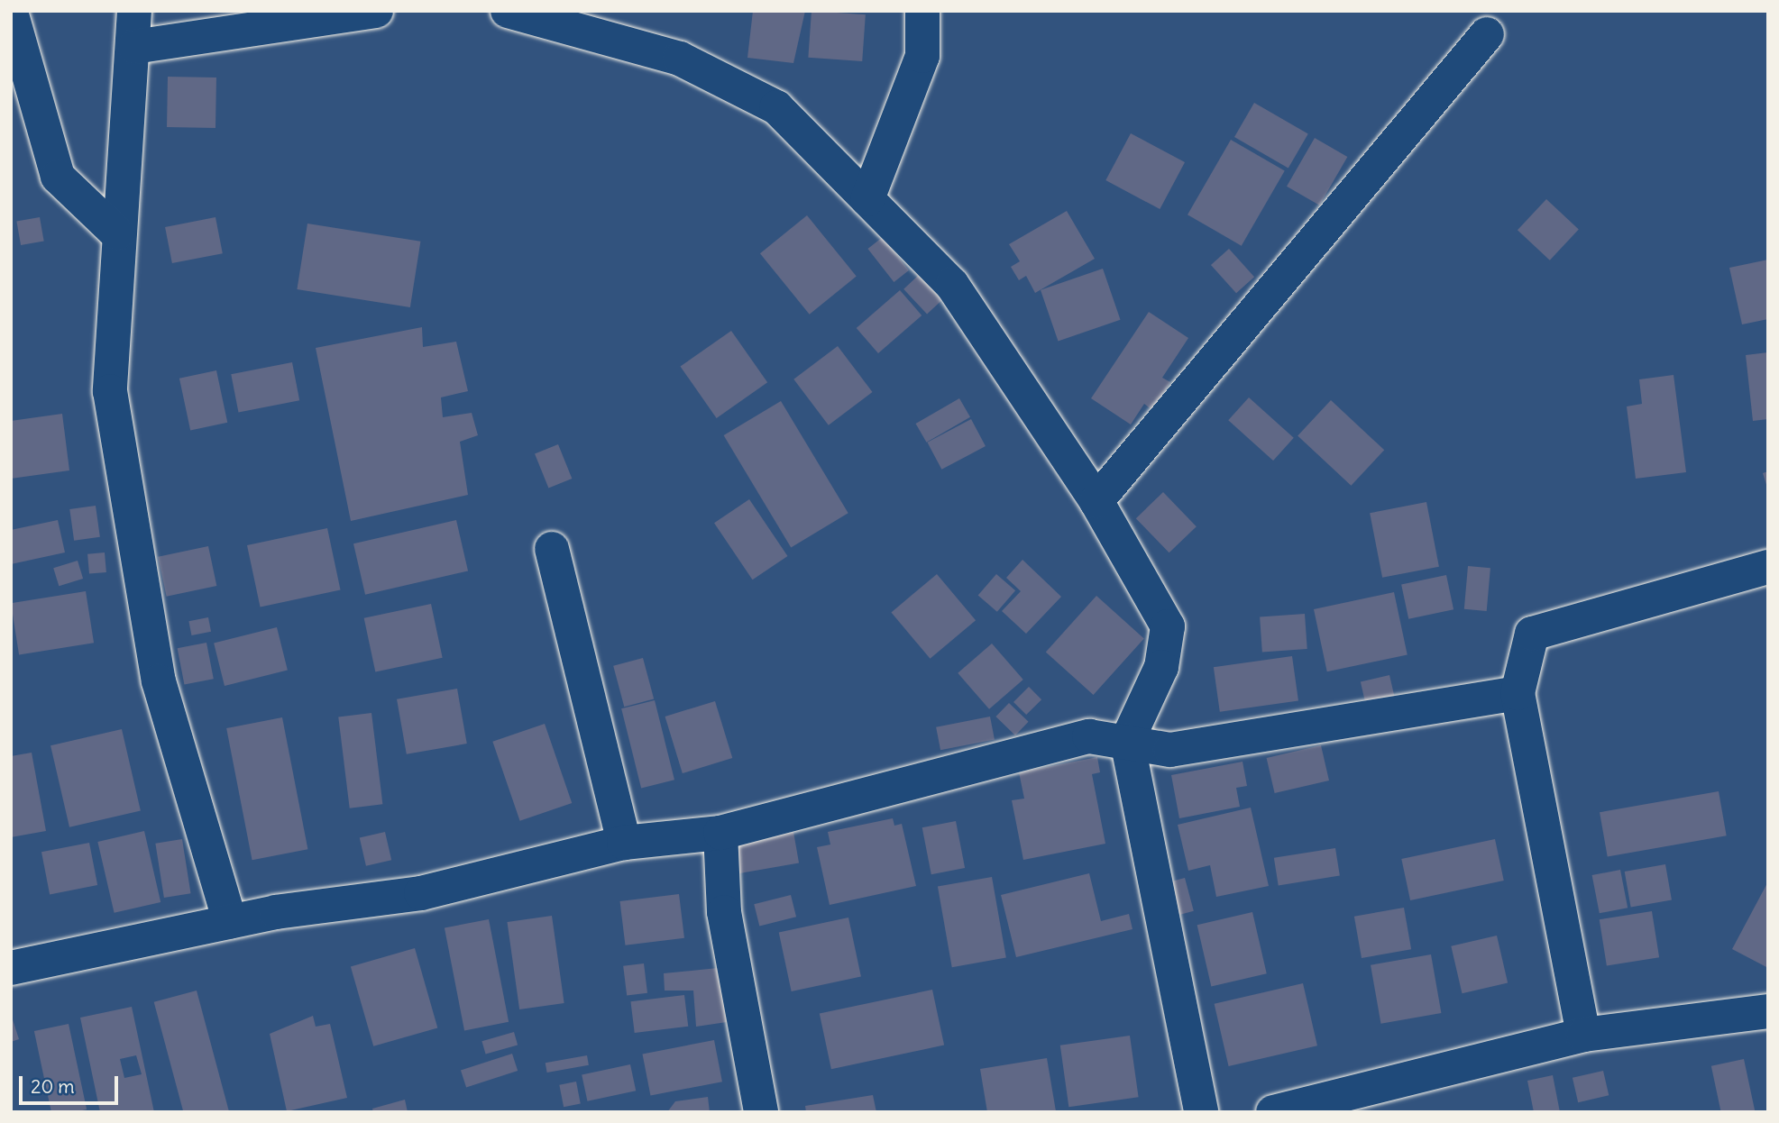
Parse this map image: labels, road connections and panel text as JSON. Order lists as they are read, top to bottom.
{
  "scale_bar": "20 m"
}
